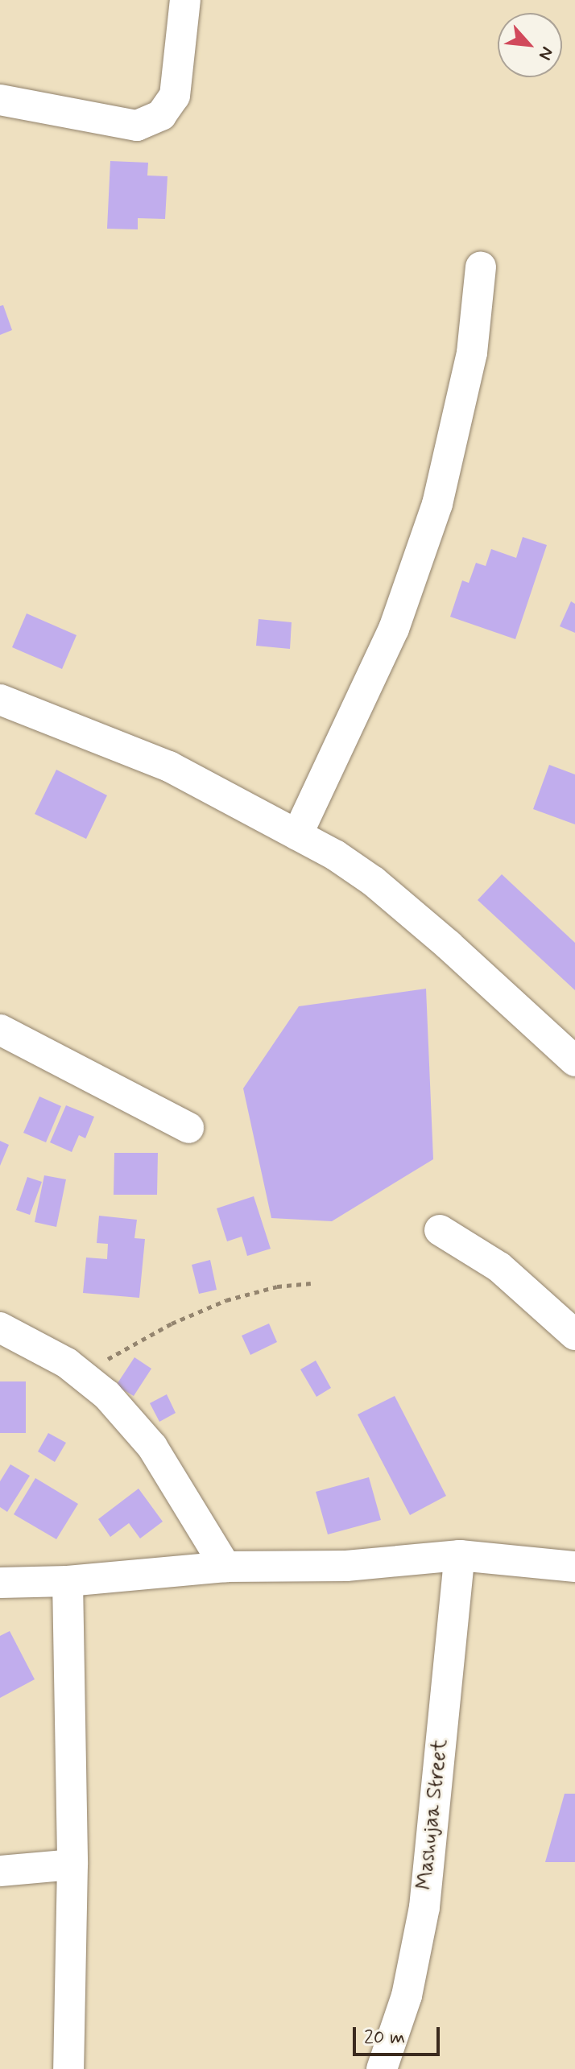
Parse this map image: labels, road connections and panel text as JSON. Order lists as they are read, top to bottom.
{
  "streets": {
    "street": ["Mashujaa Street"]
  },
  "scale_bar": "20 m",
  "north": "bottom right"
}
